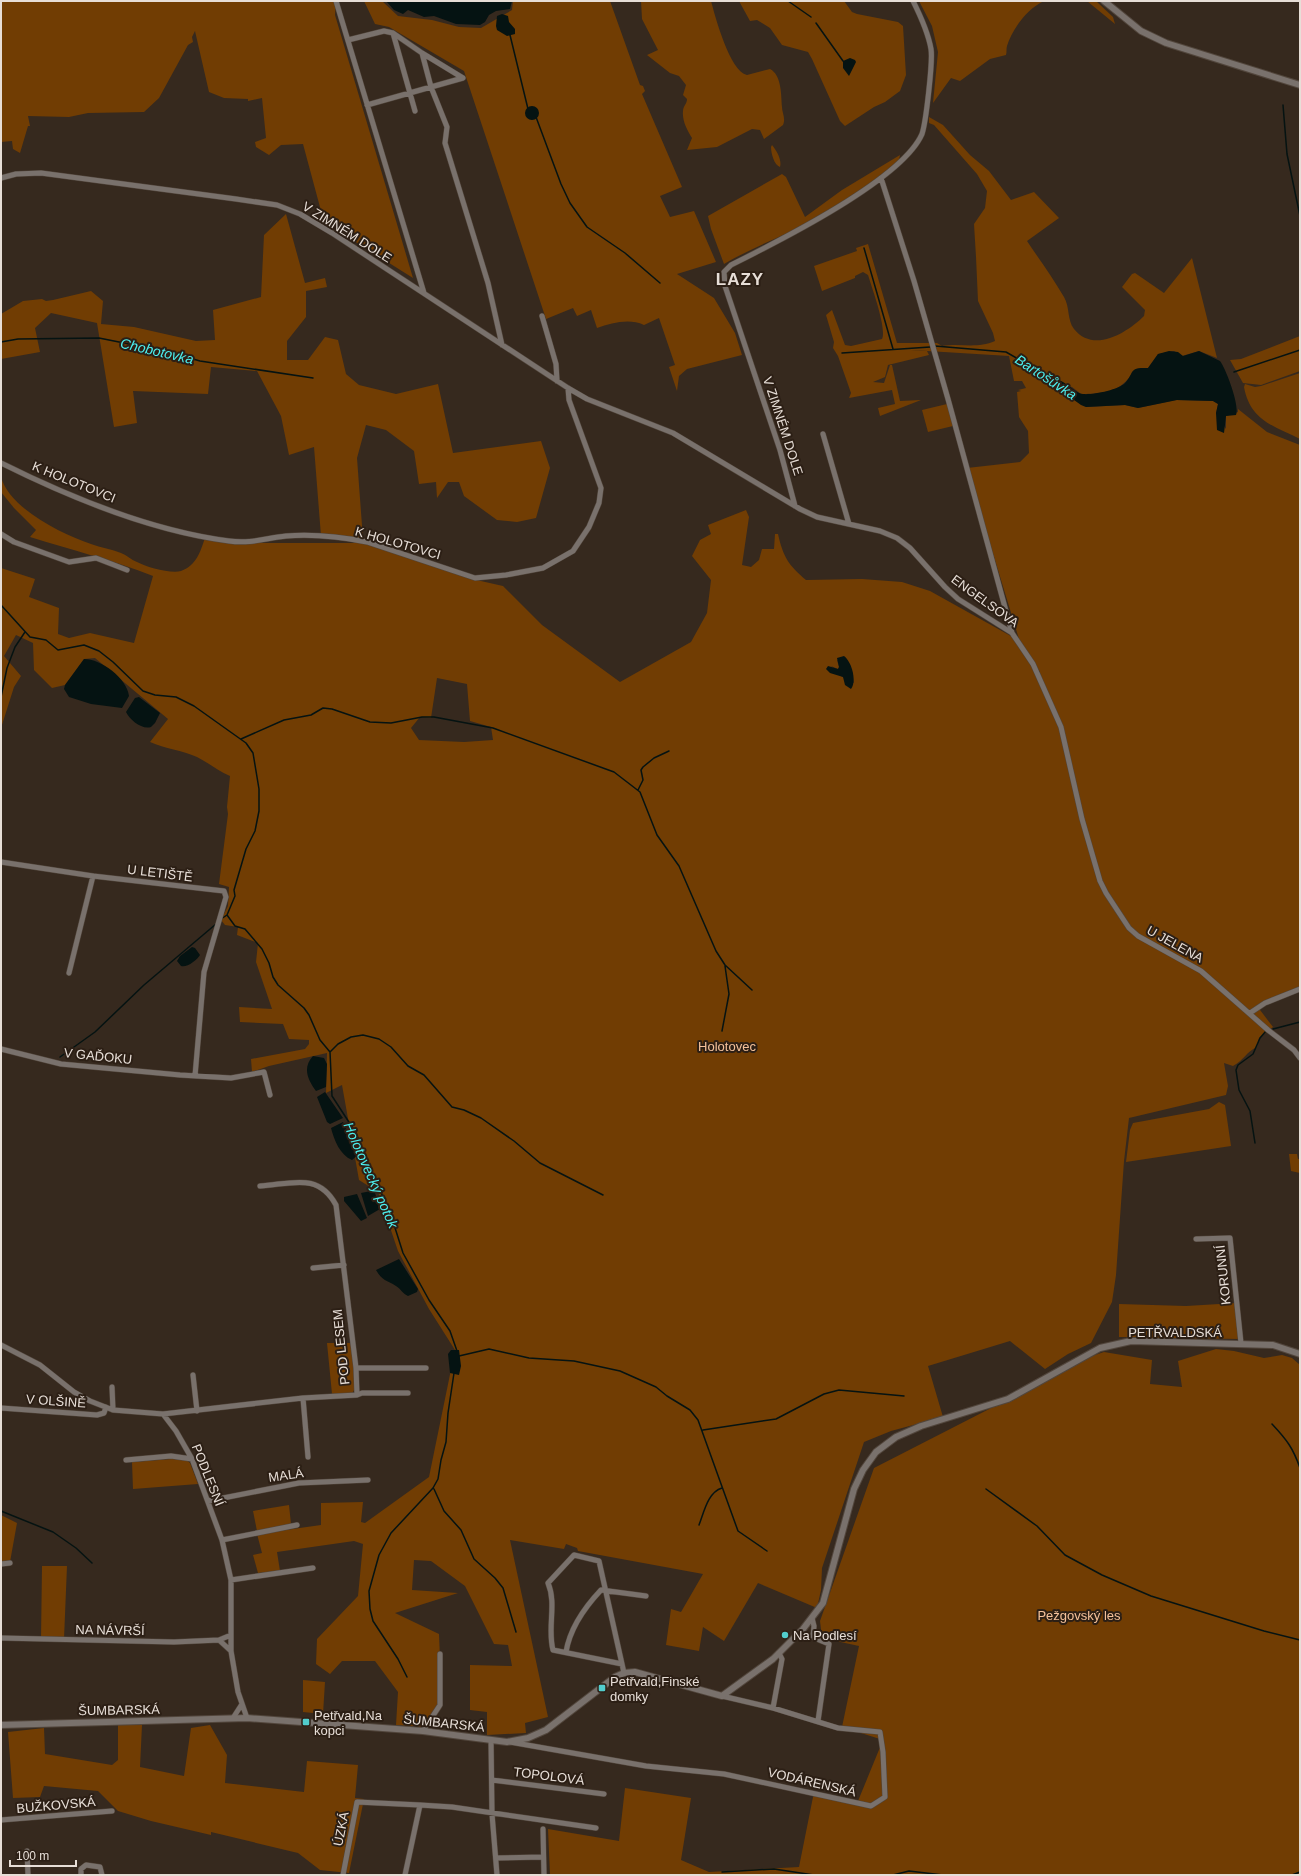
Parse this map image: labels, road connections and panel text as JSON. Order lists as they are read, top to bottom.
{
  "streets": {
    "street": [
      "V ZIMNÉM DOLE",
      "K HOLOTOVCI",
      "ENGELSOVA",
      "U LETIŠTĚ",
      "U JELENA",
      "V GAĎOKU",
      "KORUNNÍ",
      "PETŘVALDSKÁ",
      "POD LESEM",
      "V OLŠINĚ",
      "PODLESNÍ",
      "MALÁ",
      "NA NÁVRŠÍ",
      "ŠUMBARSKÁ",
      "TOPOLOVÁ",
      "VODÁRENSKÁ",
      "BUŽKOVSKÁ",
      "ÚZKÁ"
    ]
  },
  "crossings": [
    ["V ZIMNÉM DOLE", "K HOLOTOVCI"],
    ["V ZIMNÉM DOLE", "ENGELSOVA"],
    ["ENGELSOVA", "U JELENA"],
    ["U LETIŠTĚ", "V GAĎOKU"],
    ["KORUNNÍ", "PETŘVALDSKÁ"],
    ["POD LESEM", "PODLESNÍ"],
    ["PODLESNÍ", "MALÁ"],
    ["PODLESNÍ", "NA NÁVRŠÍ"],
    ["PODLESNÍ", "ŠUMBARSKÁ"],
    ["ŠUMBARSKÁ", "VODÁRENSKÁ"]
  ],
  "districts": ["LAZY"],
  "water": ["Chobotovka", "Bartošůvka", "Holotovecký potok"],
  "parks": ["Holotovec", "Pežgovský les"],
  "places": {
    "other": ["Na Podlesí"],
    "transit": ["Petřvald,Finské domky", "Petřvald,Na kopci"]
  },
  "scale_bar": "100 m"
}
